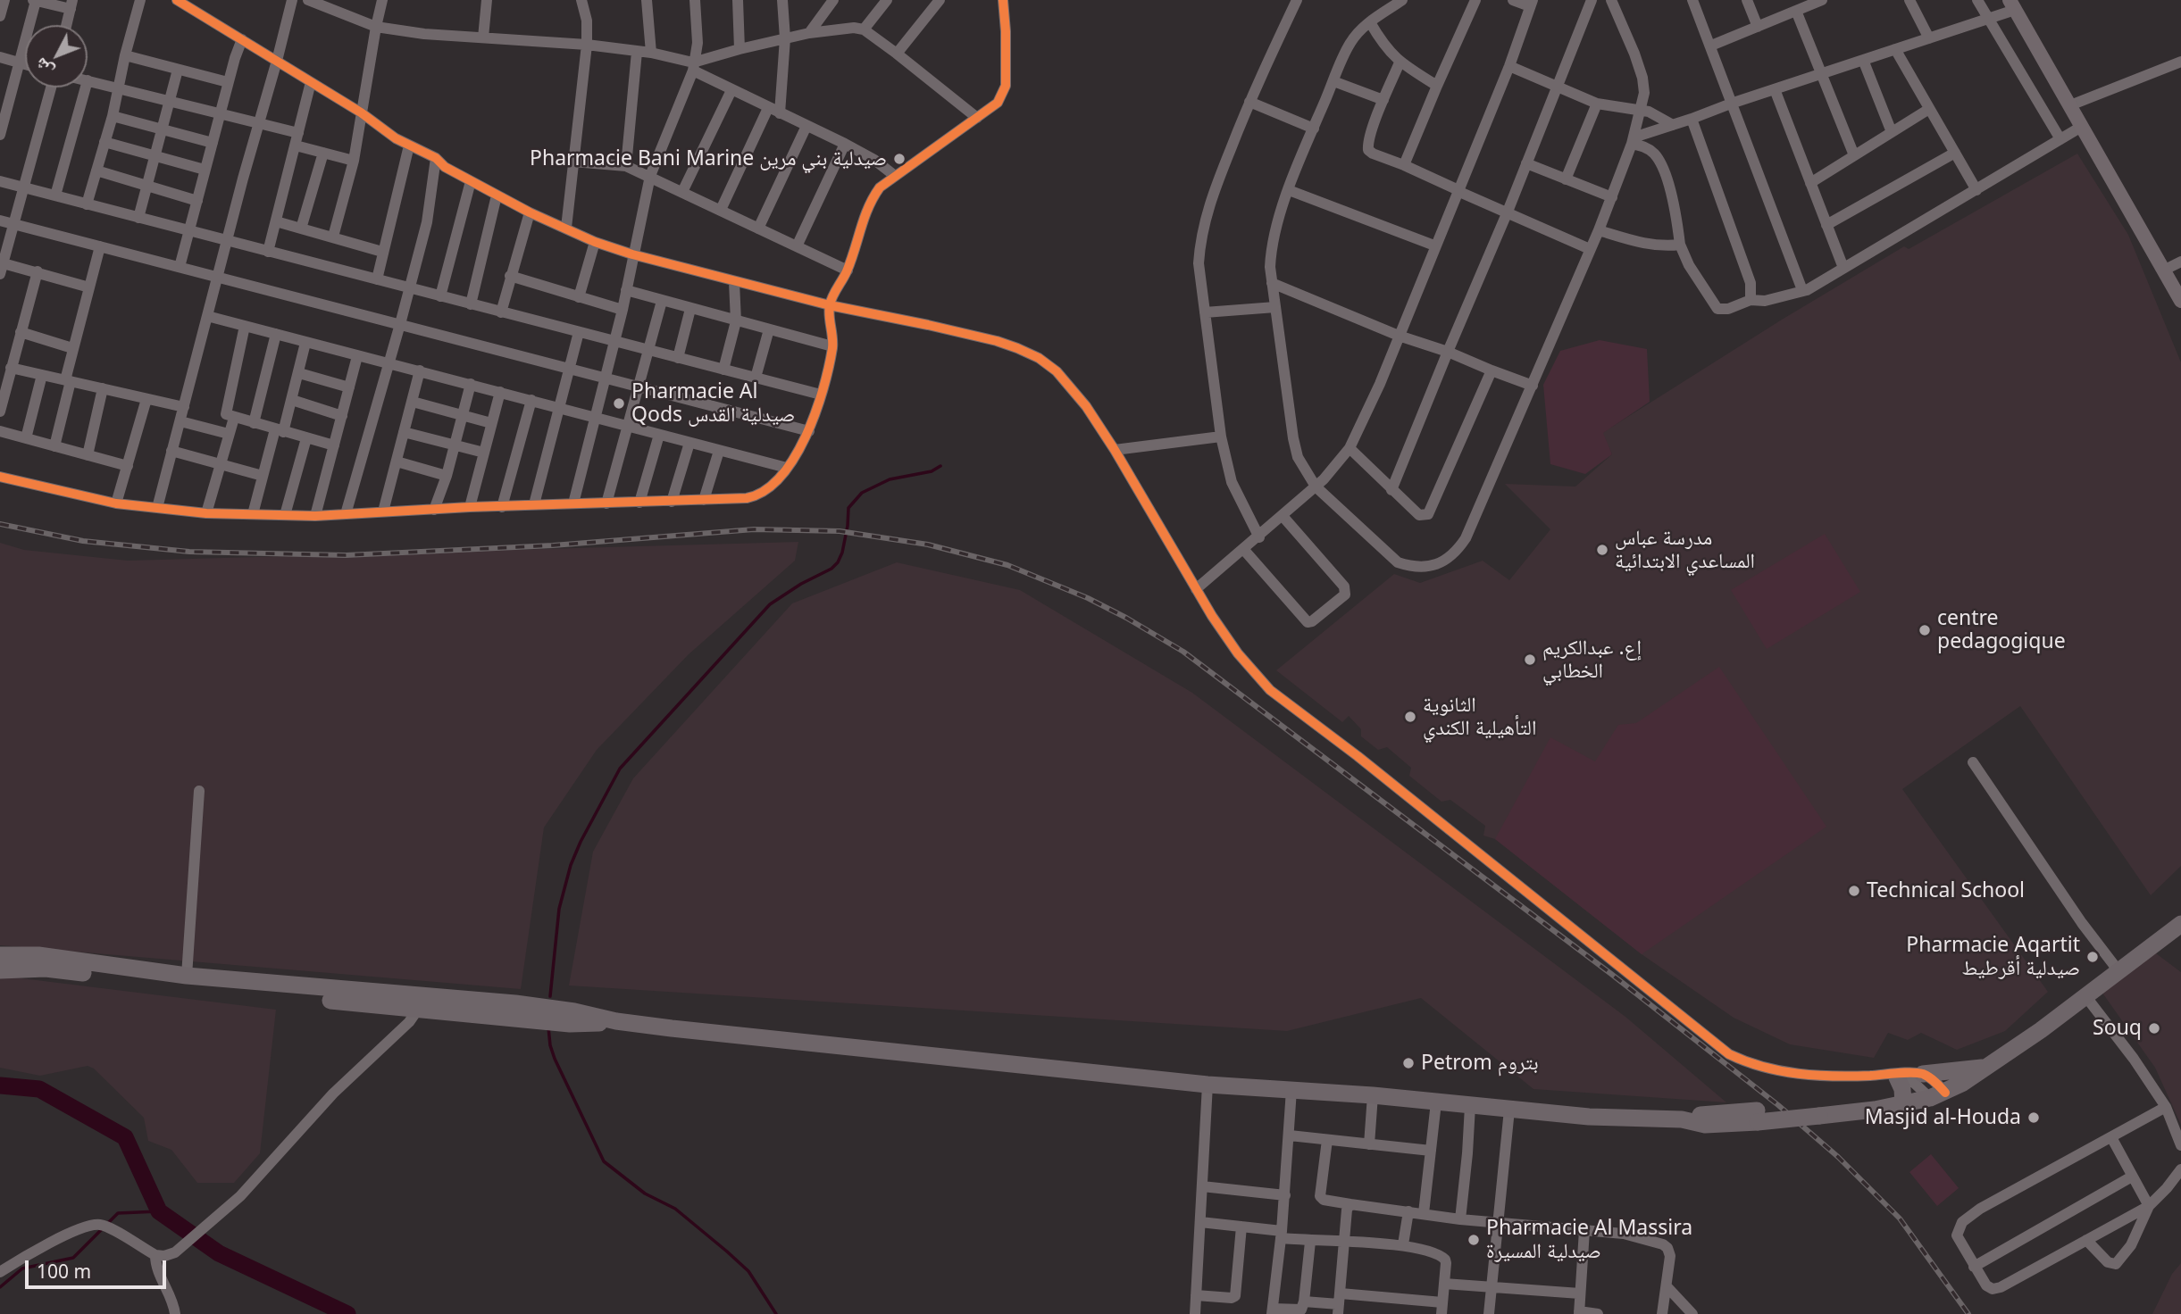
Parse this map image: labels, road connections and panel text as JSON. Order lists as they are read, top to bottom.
{
  "places": [
    "Pharmacie Bani Marine صيدلية بني مرين",
    "Pharmacie Al Qods صيدلية القدس",
    "مدرسة عباس المساعدي الابتدائية",
    "centre pedagogique",
    "إع. عبدالكريم الخطابي",
    "الثانوية التأهيلية الكندي",
    "Technical School",
    "Pharmacie Aqartit صيدلية أقرطيط",
    "Souq",
    "Petrom بتروم",
    "Masjid al-Houda",
    "Pharmacie Al Massira صيدلية المسيرة"
  ],
  "scale_bar": "100 m",
  "north": "bottom left"
}
